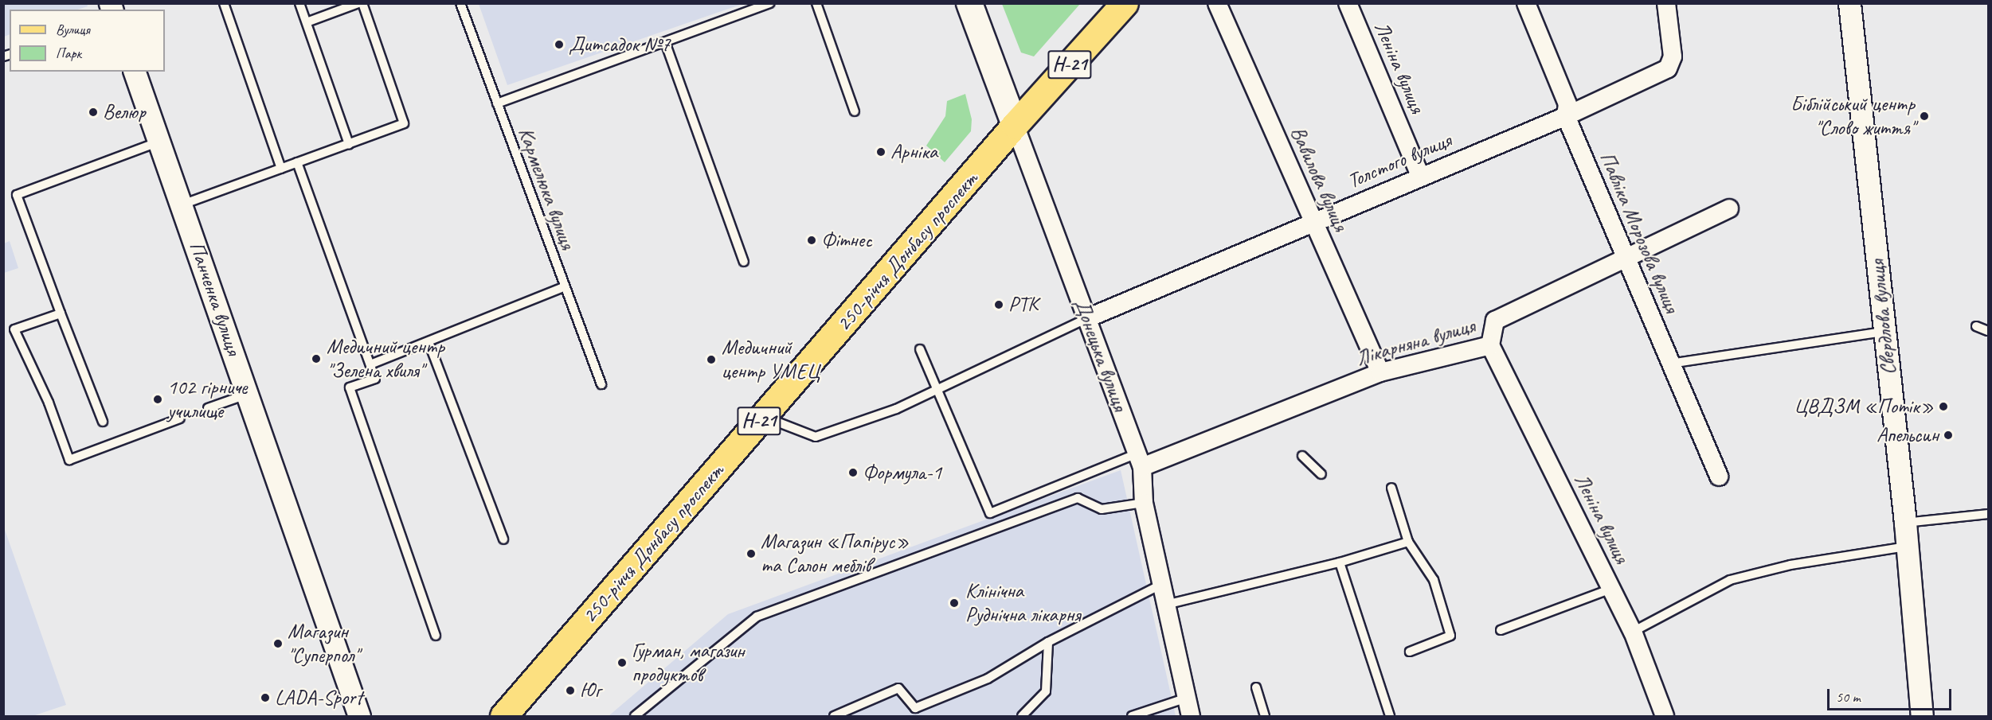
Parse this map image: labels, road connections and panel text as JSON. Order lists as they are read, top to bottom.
{
  "streets": {
    "main road": ["Н-21", "250-річчя Донбасу проспект", "Донецька вулиця"],
    "street": [
      "Леніна вулиця",
      "Толстого вулиця",
      "Вавилова вулиця",
      "Павліка Морозова вулиця",
      "Панченка вулиця",
      "Свердлова вулиця",
      "Лікарняна вулиця"
    ],
    "lane": ["Кармелюка вулиця"]
  },
  "crossings": [
    ["Леніна вулиця", "Толстого вулиця"],
    ["Леніна вулиця", "Лікарняна вулиця"],
    ["Толстого вулиця", "Вавилова вулиця"],
    ["Толстого вулиця", "Павліка Морозова вулиця"],
    ["Толстого вулиця", "Донецька вулиця"],
    ["Вавилова вулиця", "Лікарняна вулиця"],
    ["Павліка Морозова вулиця", "Лікарняна вулиця"],
    ["250-річчя Донбасу проспект", "Донецька вулиця"],
    ["Лікарняна вулиця", "Донецька вулиця"]
  ],
  "places": [
    "Дитсадок №7",
    "Велюр",
    "Біблійський центр \"Слово життя\"",
    "Арніка",
    "Фітнес",
    "РТК",
    "Медичний центр \"Зелена хвиля\"",
    "Медичний центр УМЕЦ",
    "102 гірниче училище",
    "ЦВДЗМ «Потік»",
    "Апельсин",
    "Формула-1",
    "Магазин «Папірус» та Салон меблів",
    "Клінічна Руднічна лікарня",
    "Магазин \"Суперпол\"",
    "Гурман, магазин продуктов",
    "Юг",
    "LADA-Sport"
  ],
  "legend": ["Вулиця", "Парк"],
  "scale_bar": "50 m"
}
